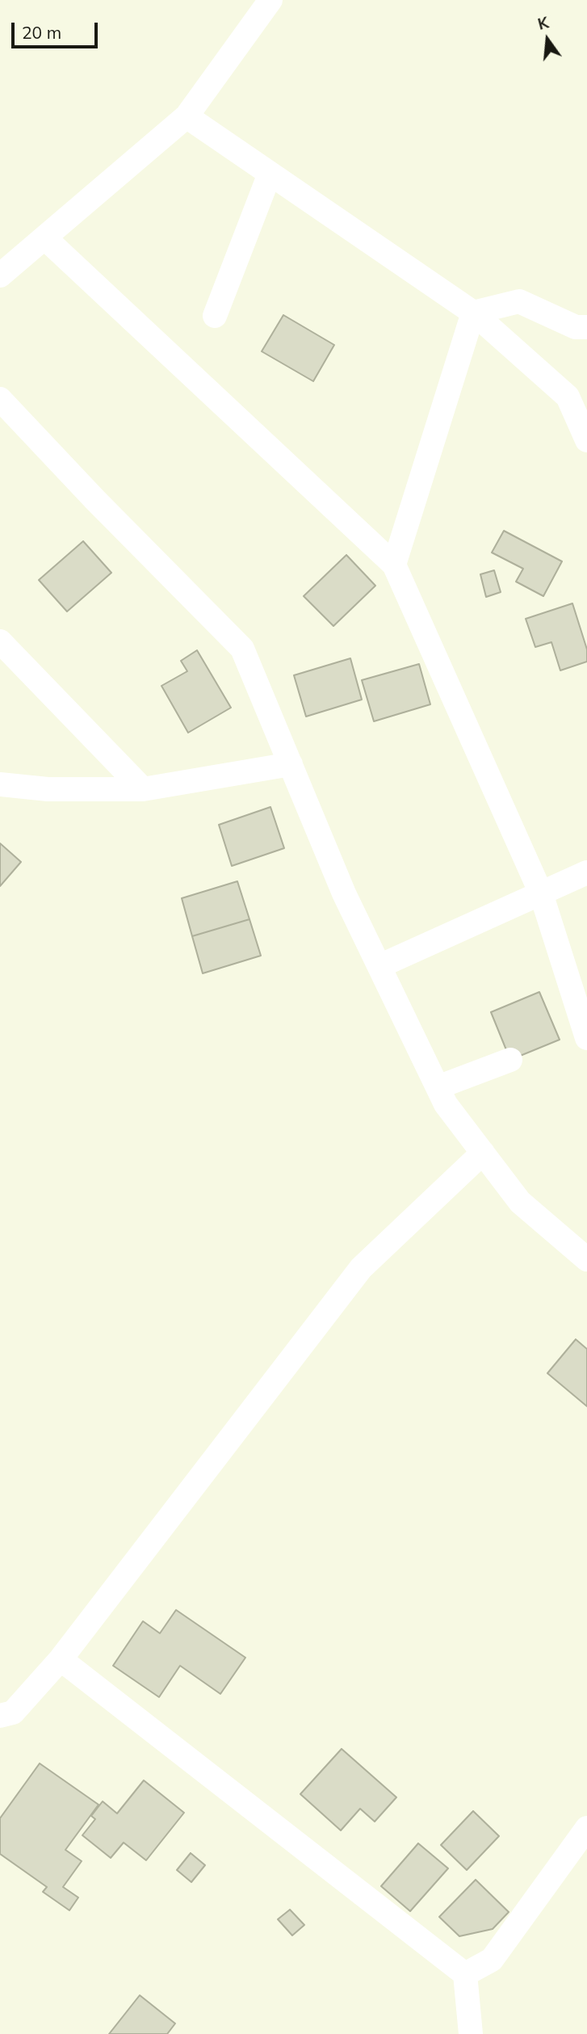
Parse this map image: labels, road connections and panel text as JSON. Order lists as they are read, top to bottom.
{
  "scale_bar": "20 m",
  "north": "top"
}
